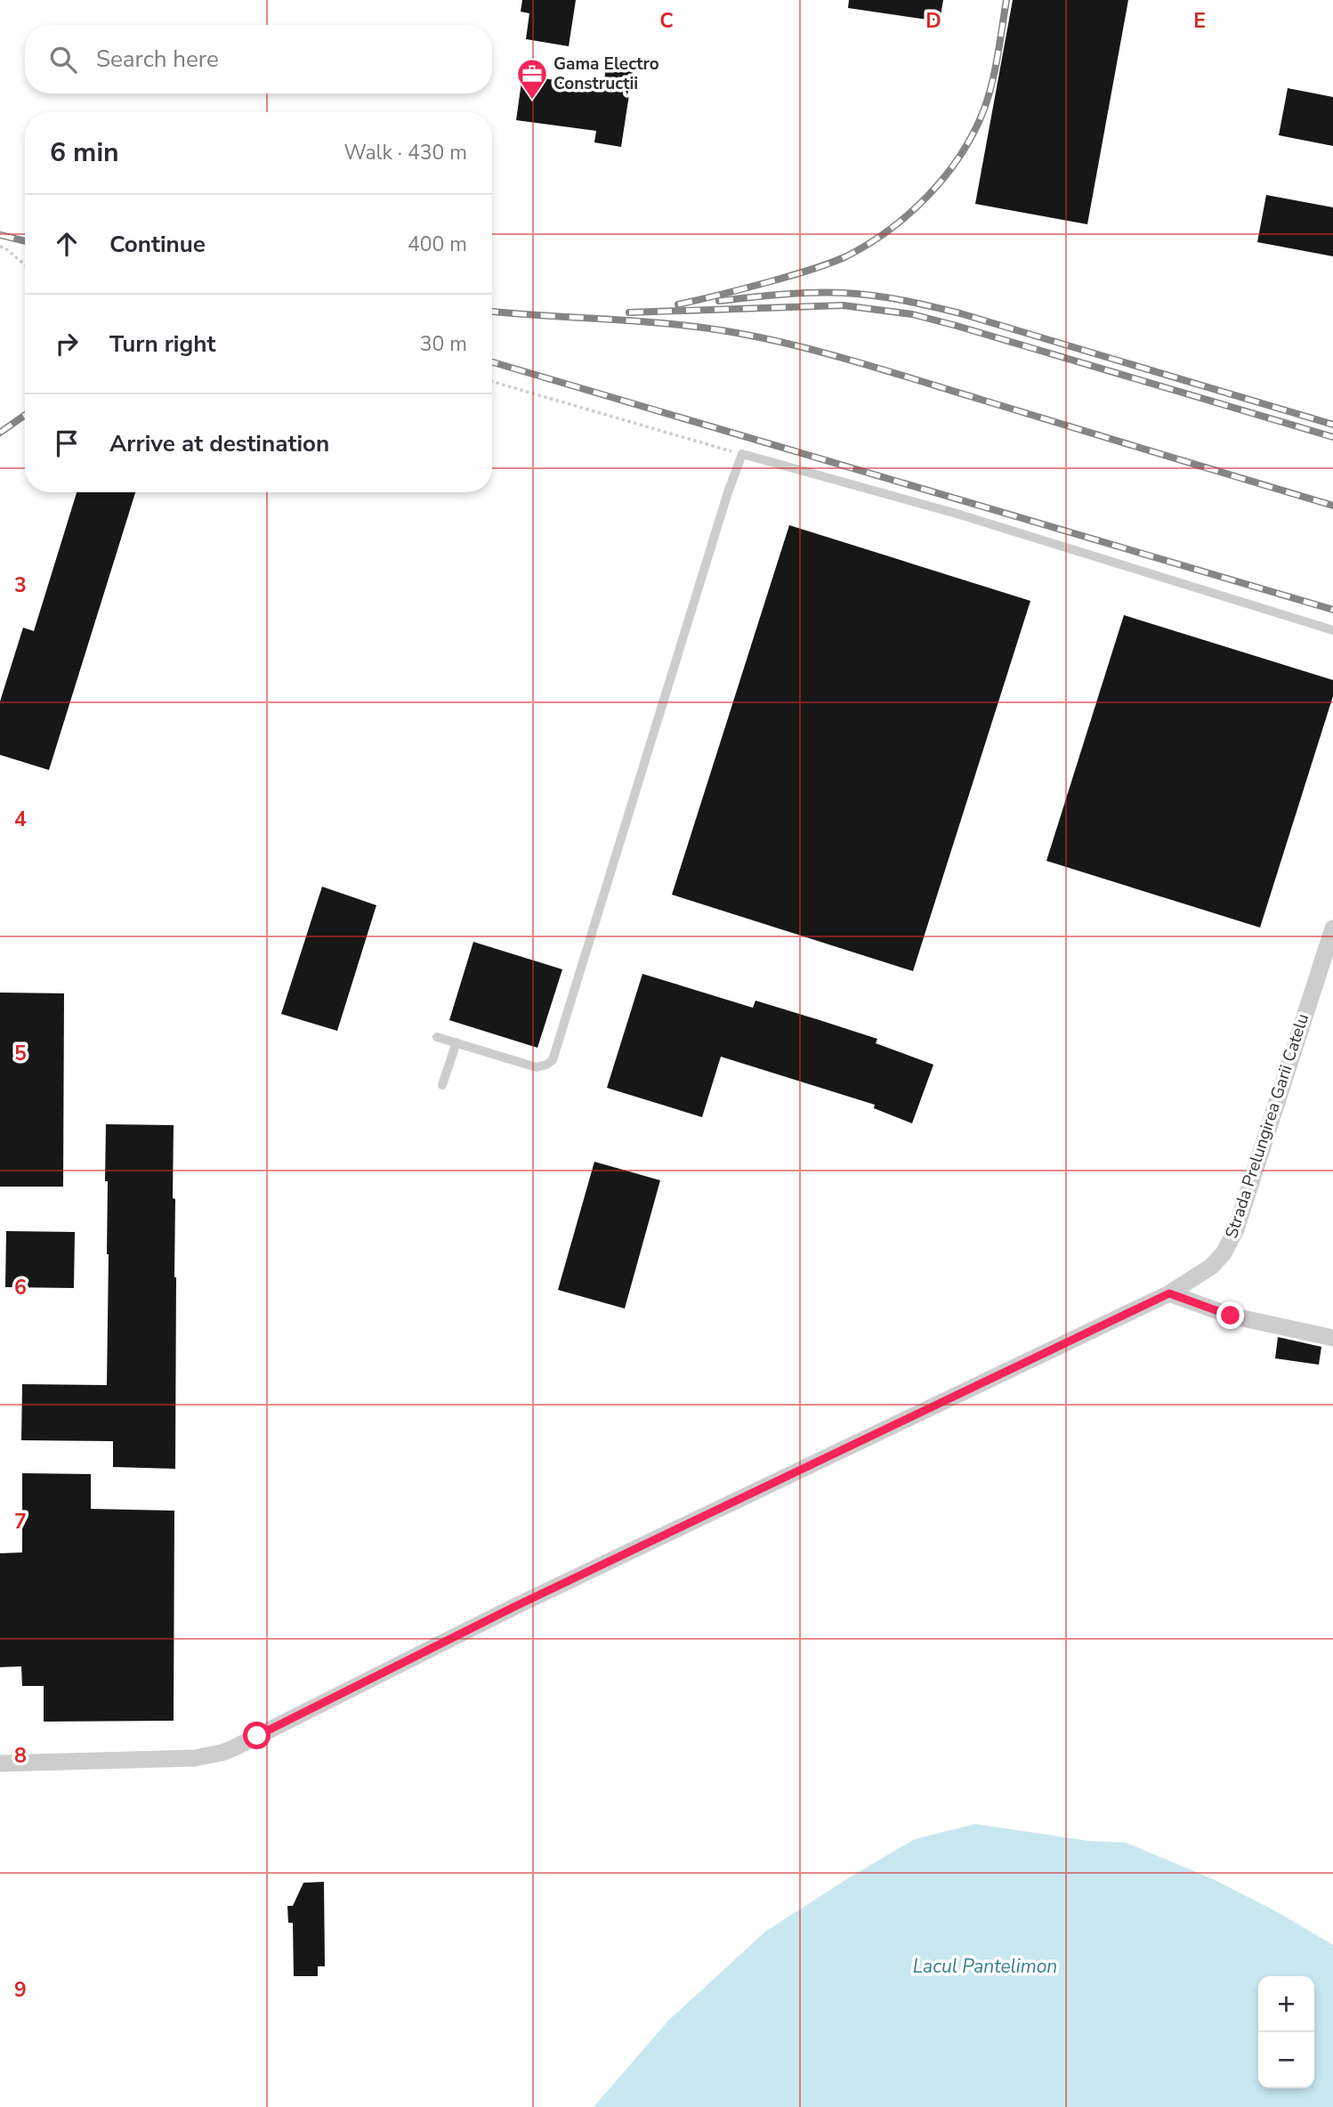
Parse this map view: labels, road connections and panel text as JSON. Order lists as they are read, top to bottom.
{
  "streets": {
    "street": ["Strada Prelungirea Garii Catelu"]
  },
  "water": ["Lacul Pantelimon"],
  "places": {
    "office": ["Gama Electro Construcții"]
  },
  "page": {
    "search": "Search here",
    "heading": ["6 min", "Walk · 430 m"],
    "list": [
      ["Continue", "400 m"],
      ["Turn right", "30 m"],
      "Arrive at destination"
    ],
    "map_buttons": ["+", "−"]
  },
  "grid": {
    "columns": ["C", "D", "E"],
    "rows": [
      "3",
      "4",
      "5",
      "6",
      "7",
      "8",
      "9"
    ]
  }
}
